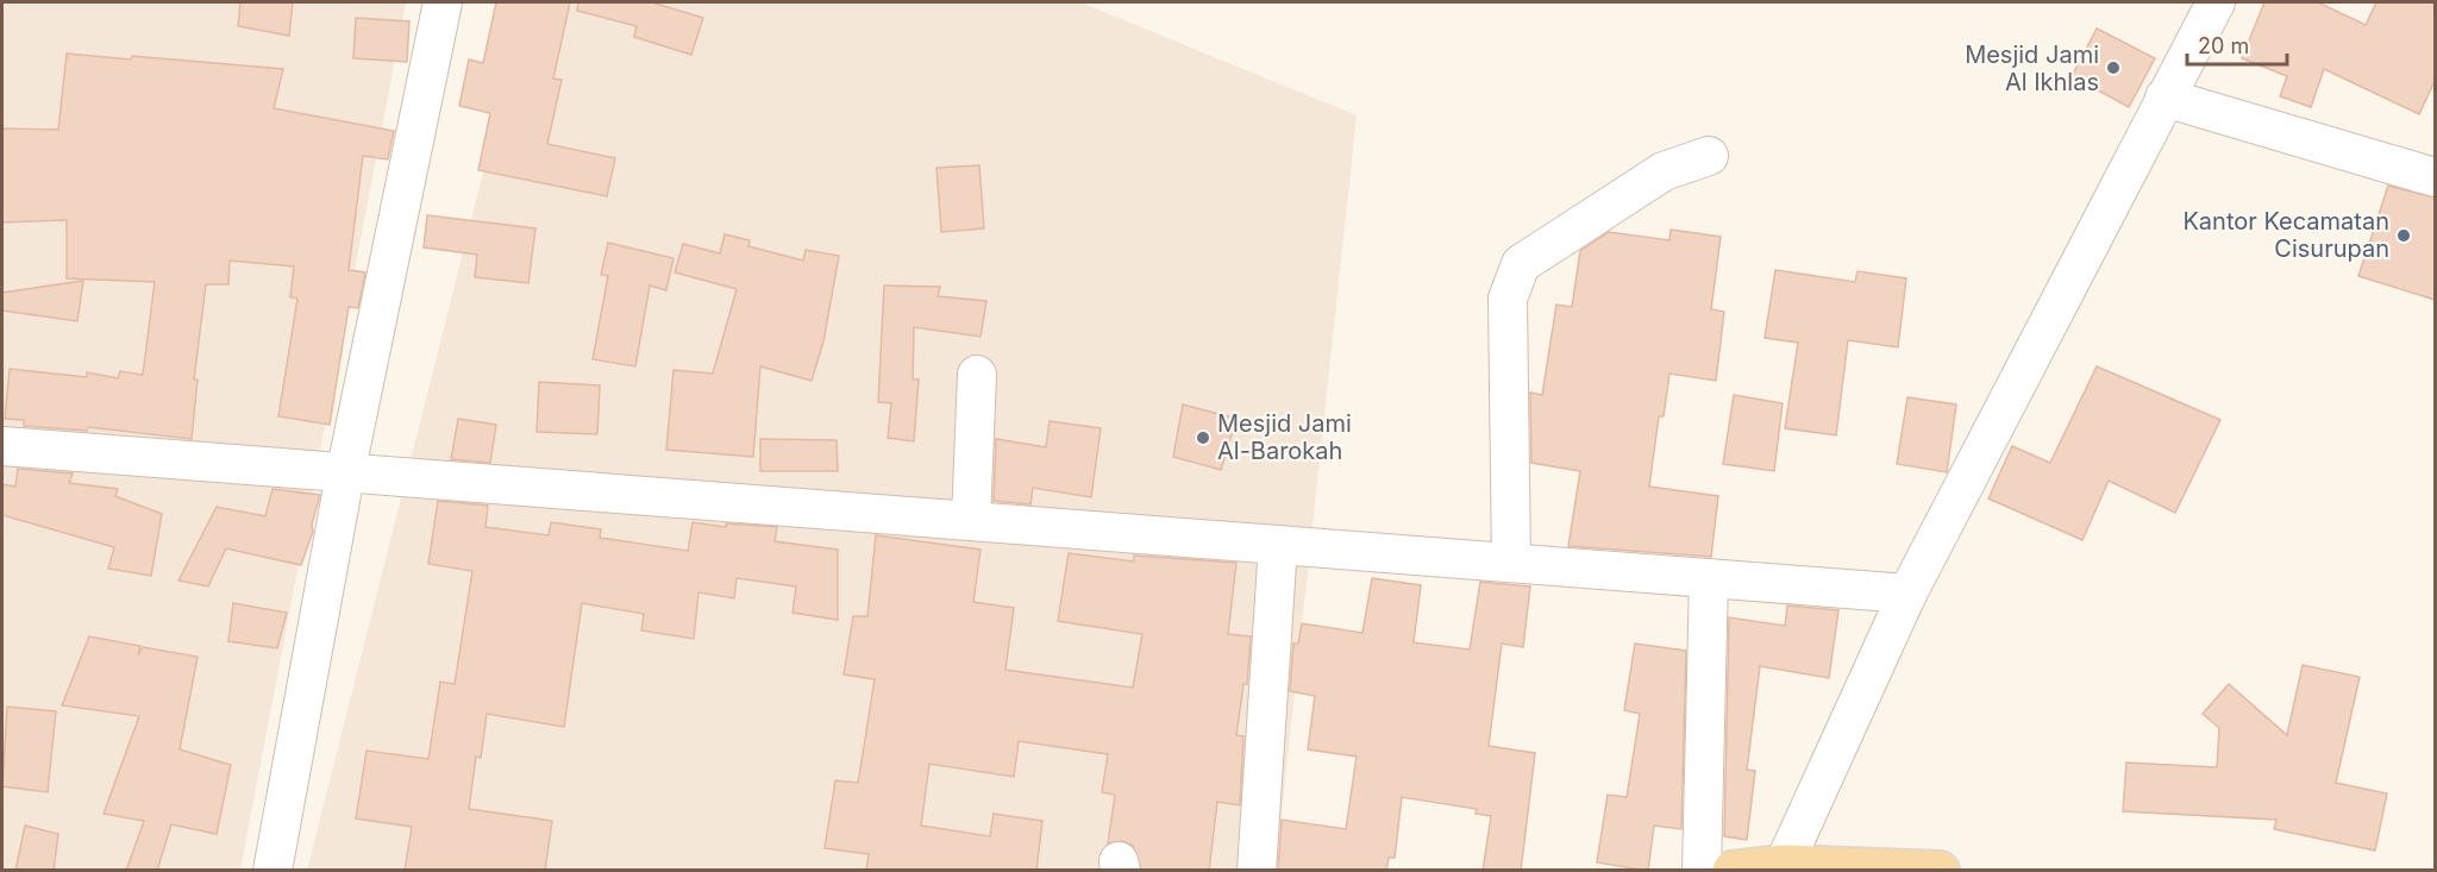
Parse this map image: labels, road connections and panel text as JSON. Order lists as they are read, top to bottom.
{
  "places": ["Mesjid Jami Al Ikhlas", "Kantor Kecamatan Cisurupan", "Mesjid Jami Al-Barokah"],
  "scale_bar": "20 m"
}
